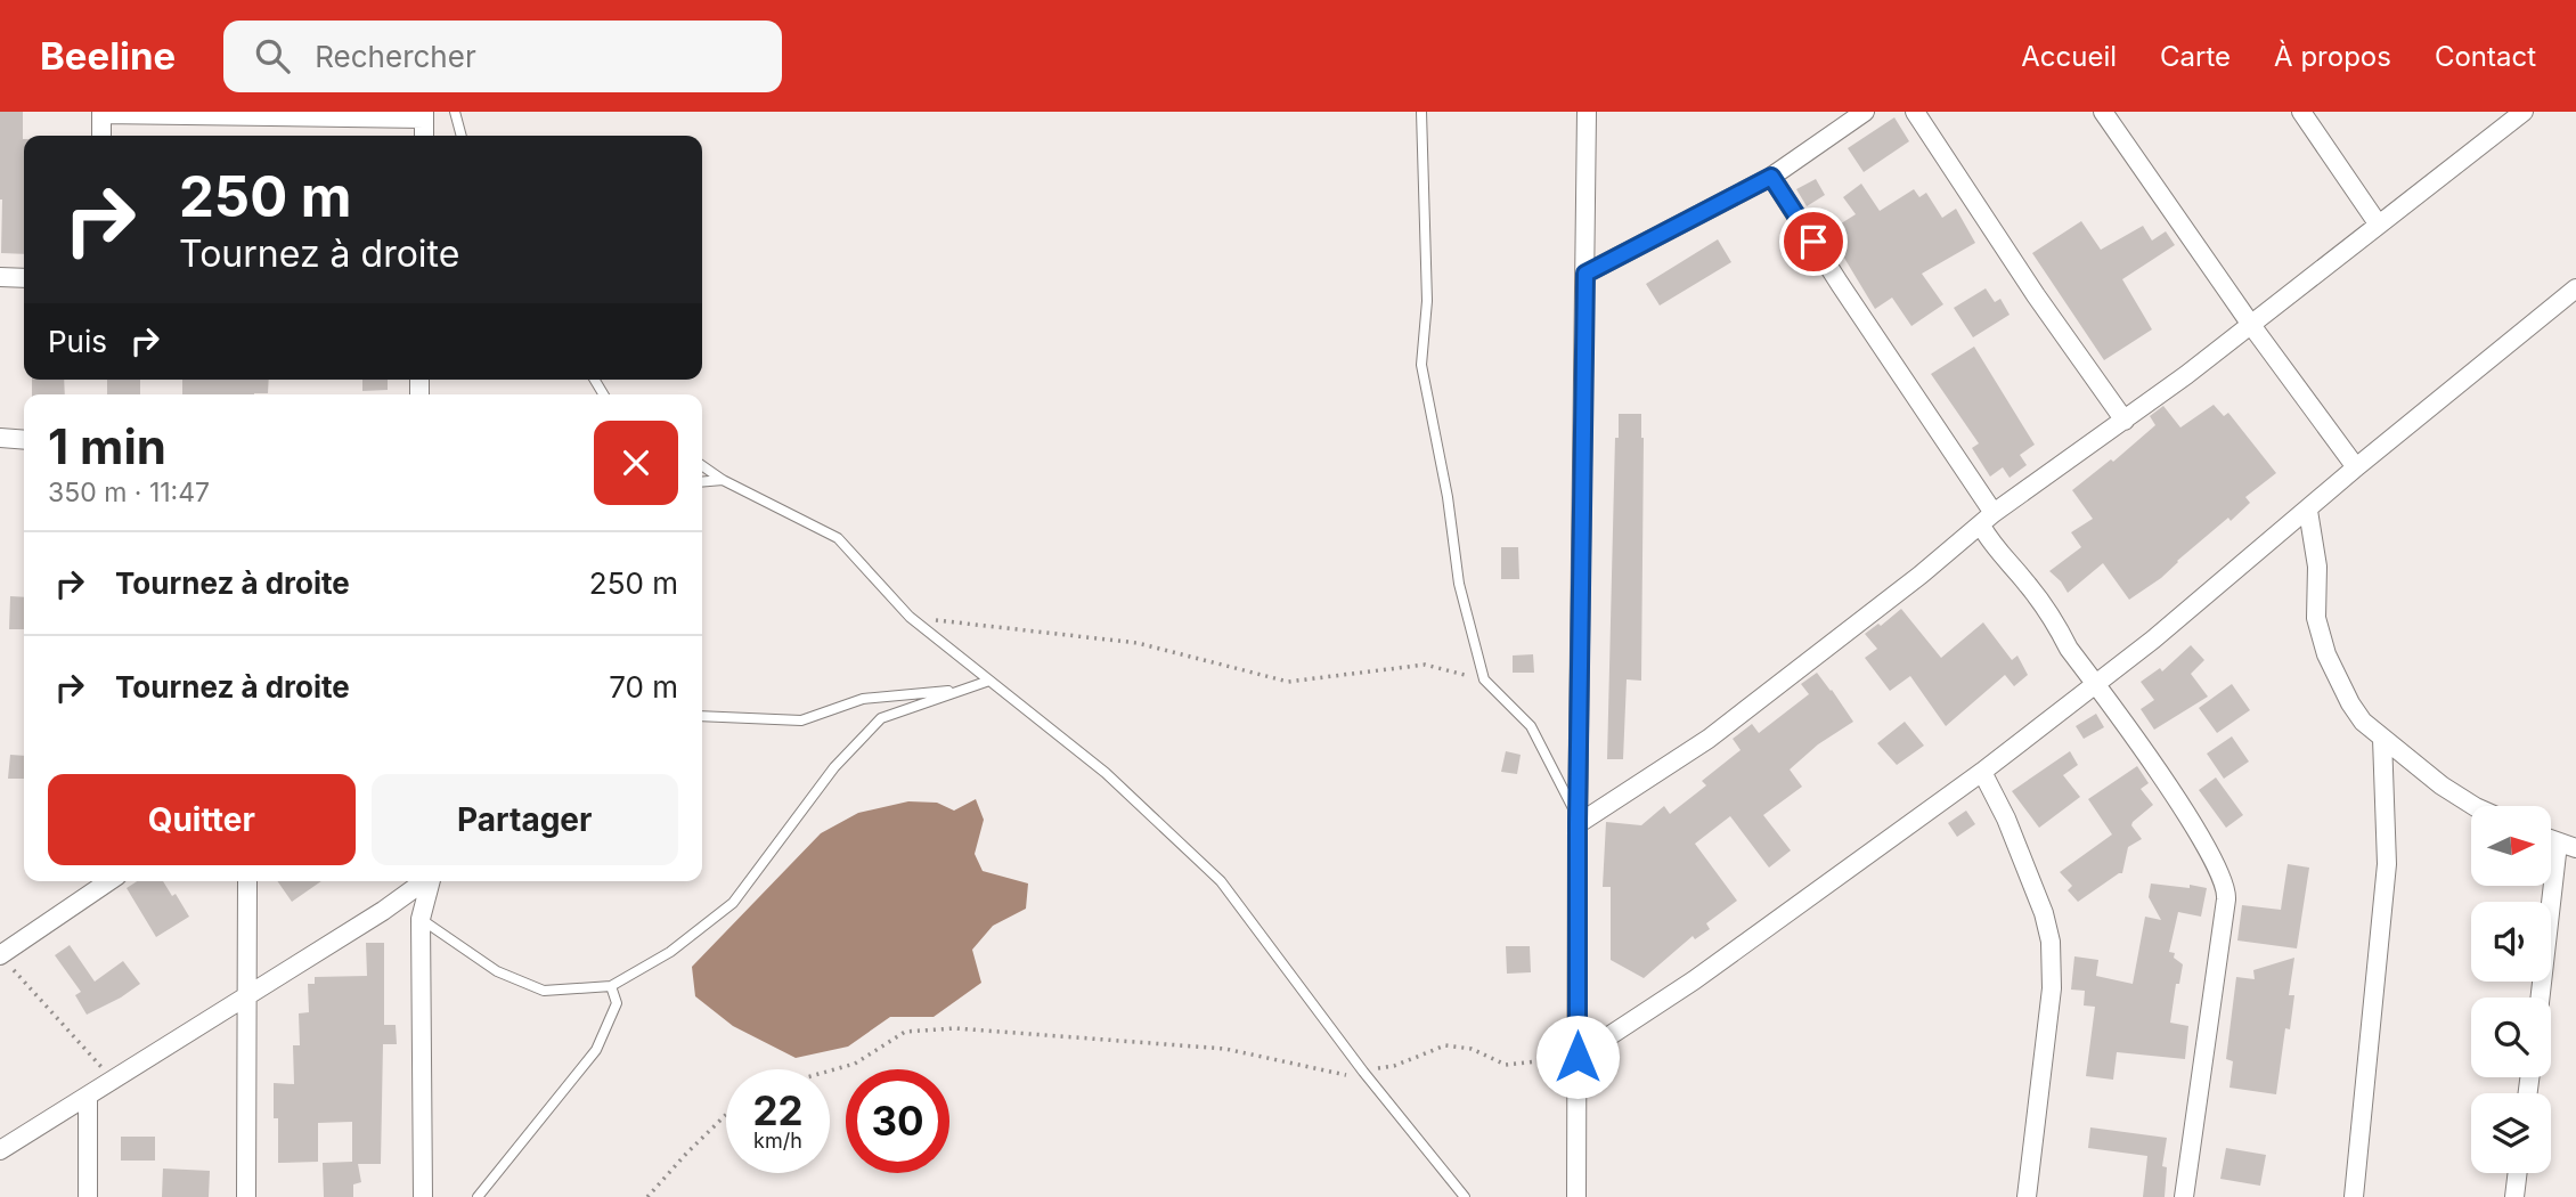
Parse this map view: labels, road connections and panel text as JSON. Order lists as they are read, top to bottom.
{
  "north": "right",
  "page": {
    "header": "Beeline",
    "search": "Rechercher",
    "nav": [
      "Accueil",
      "Carte",
      "À propos",
      "Contact"
    ],
    "turn": ["250 m", "Tournez à droite"],
    "then": "Puis",
    "heading": ["1 min", "350 m · 11:47"],
    "list": [
      {
        "name": "Tournez à droite",
        "value": "250 m"
      },
      {
        "name": "Tournez à droite",
        "value": "70 m"
      }
    ],
    "buttons": ["Quitter", "Partager"],
    "speed": "22 km/h",
    "limit": "30"
  }
}
